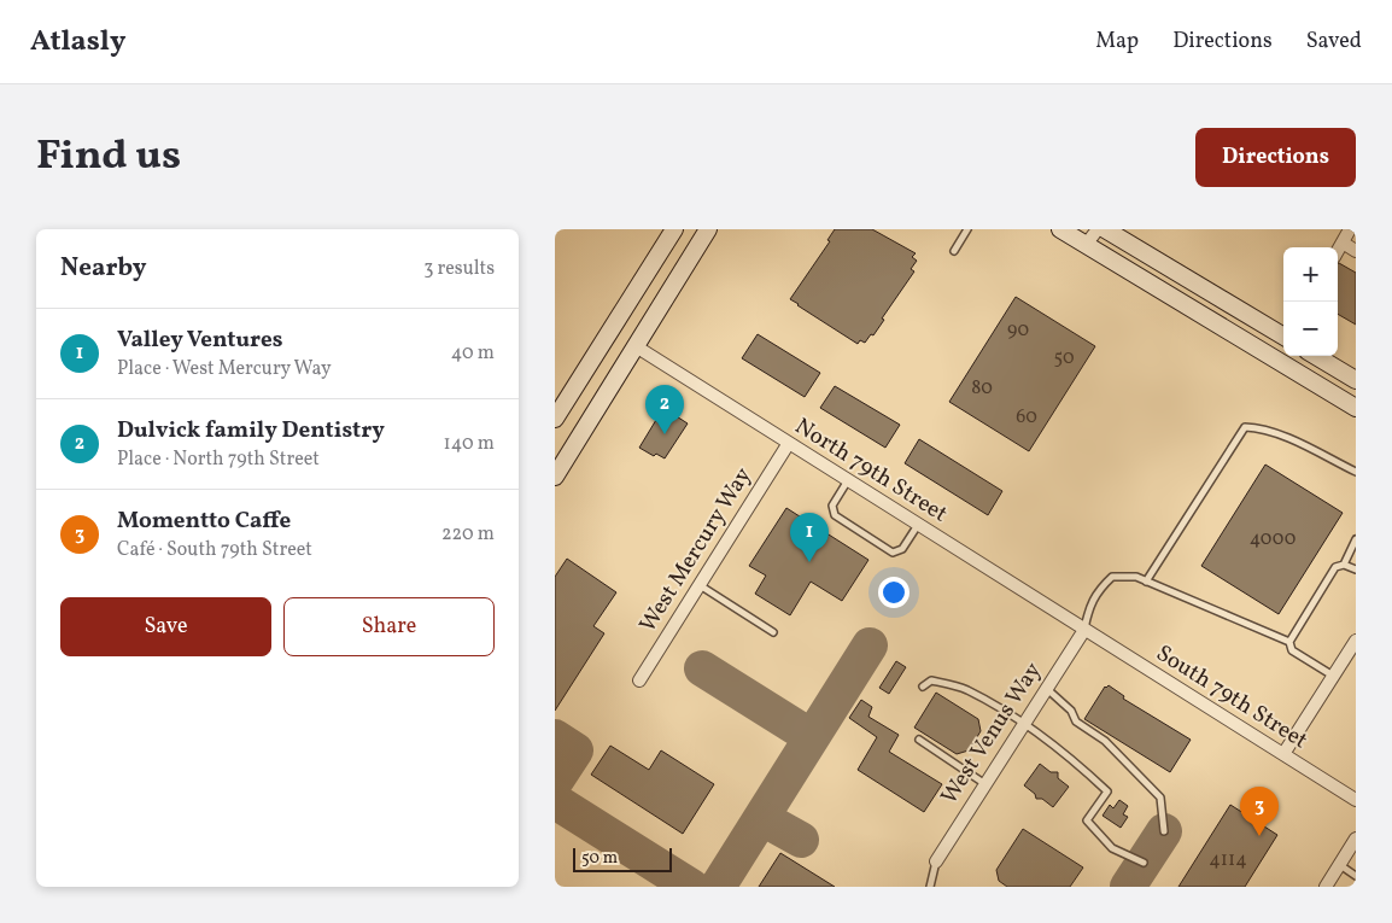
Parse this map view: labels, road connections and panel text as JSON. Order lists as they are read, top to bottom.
{
  "streets": {
    "street": [
      "North 79th Street",
      "West Mercury Way",
      "South 79th Street",
      "West Venus Way"
    ]
  },
  "crossings": [
    ["North 79th Street", "West Mercury Way"],
    ["North 79th Street", "South 79th Street"],
    ["North 79th Street", "West Venus Way"],
    ["South 79th Street", "West Venus Way"]
  ],
  "house_numbers": [
    "90",
    "50",
    "80",
    "60",
    "4000",
    "4114"
  ],
  "scale_bar": "50 m",
  "page": {
    "header": "Atlasly",
    "nav": ["Map", "Directions", "Saved"],
    "title": "Find us",
    "buttons": [
      "Directions",
      ["Save", "Share"]
    ],
    "heading": ["Nearby", "3 results"],
    "map_buttons": ["+", "−"],
    "list": [
      {
        "mark": "1",
        "name": "Valley Ventures",
        "note": "Place · West Mercury Way",
        "value": "40 m"
      },
      {
        "mark": "2",
        "name": "Dulvick family Dentistry",
        "note": "Place · North 79th Street",
        "value": "140 m"
      },
      {
        "mark": "3",
        "name": "Momentto Caffe",
        "note": "Café · South 79th Street",
        "value": "220 m"
      }
    ],
    "pins": ["2", "1", "3"],
    "scale": "50 m"
  }
}
